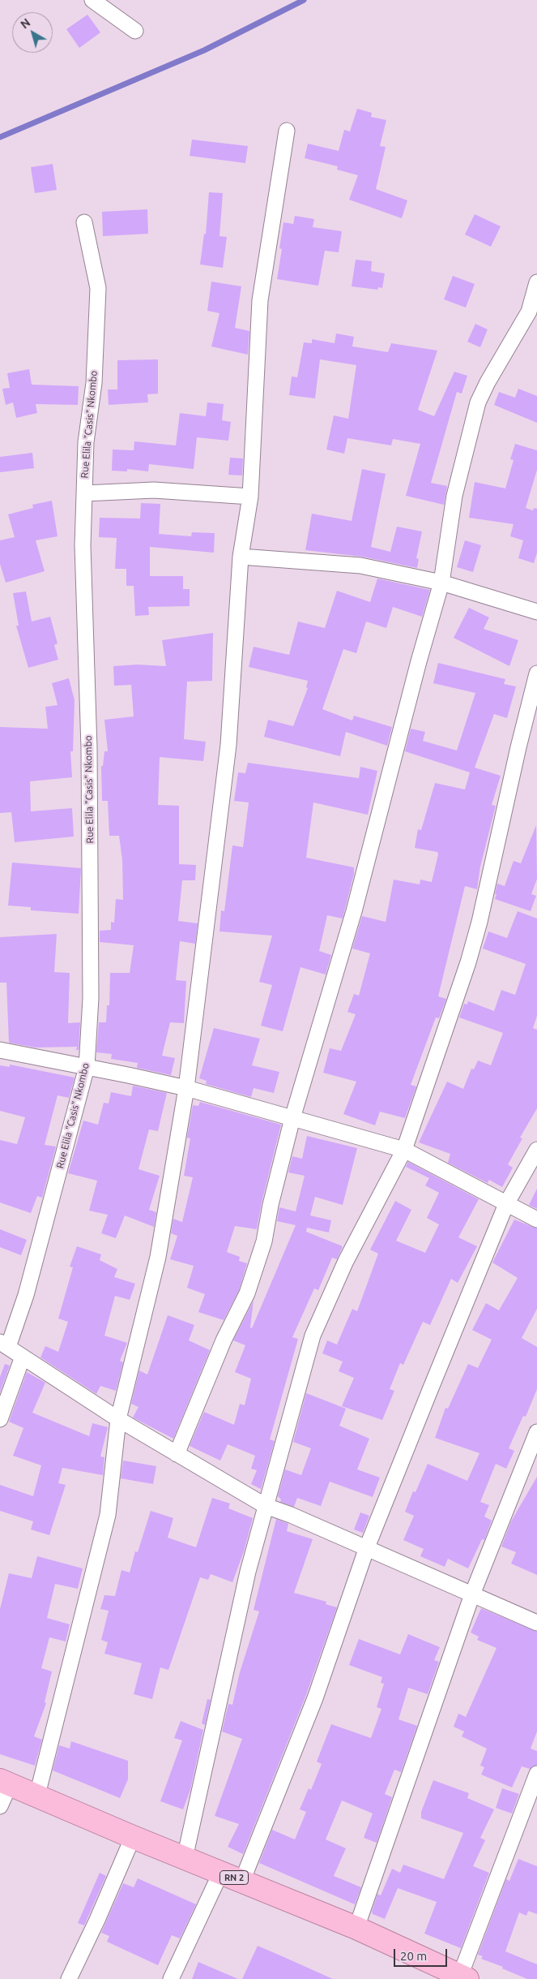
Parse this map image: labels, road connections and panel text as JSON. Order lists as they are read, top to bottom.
{
  "streets": {
    "highway": ["RN 2"],
    "street": ["Rue Elila \"Casis\" Nkombo"]
  },
  "scale_bar": "20 m",
  "north": "top left"
}
